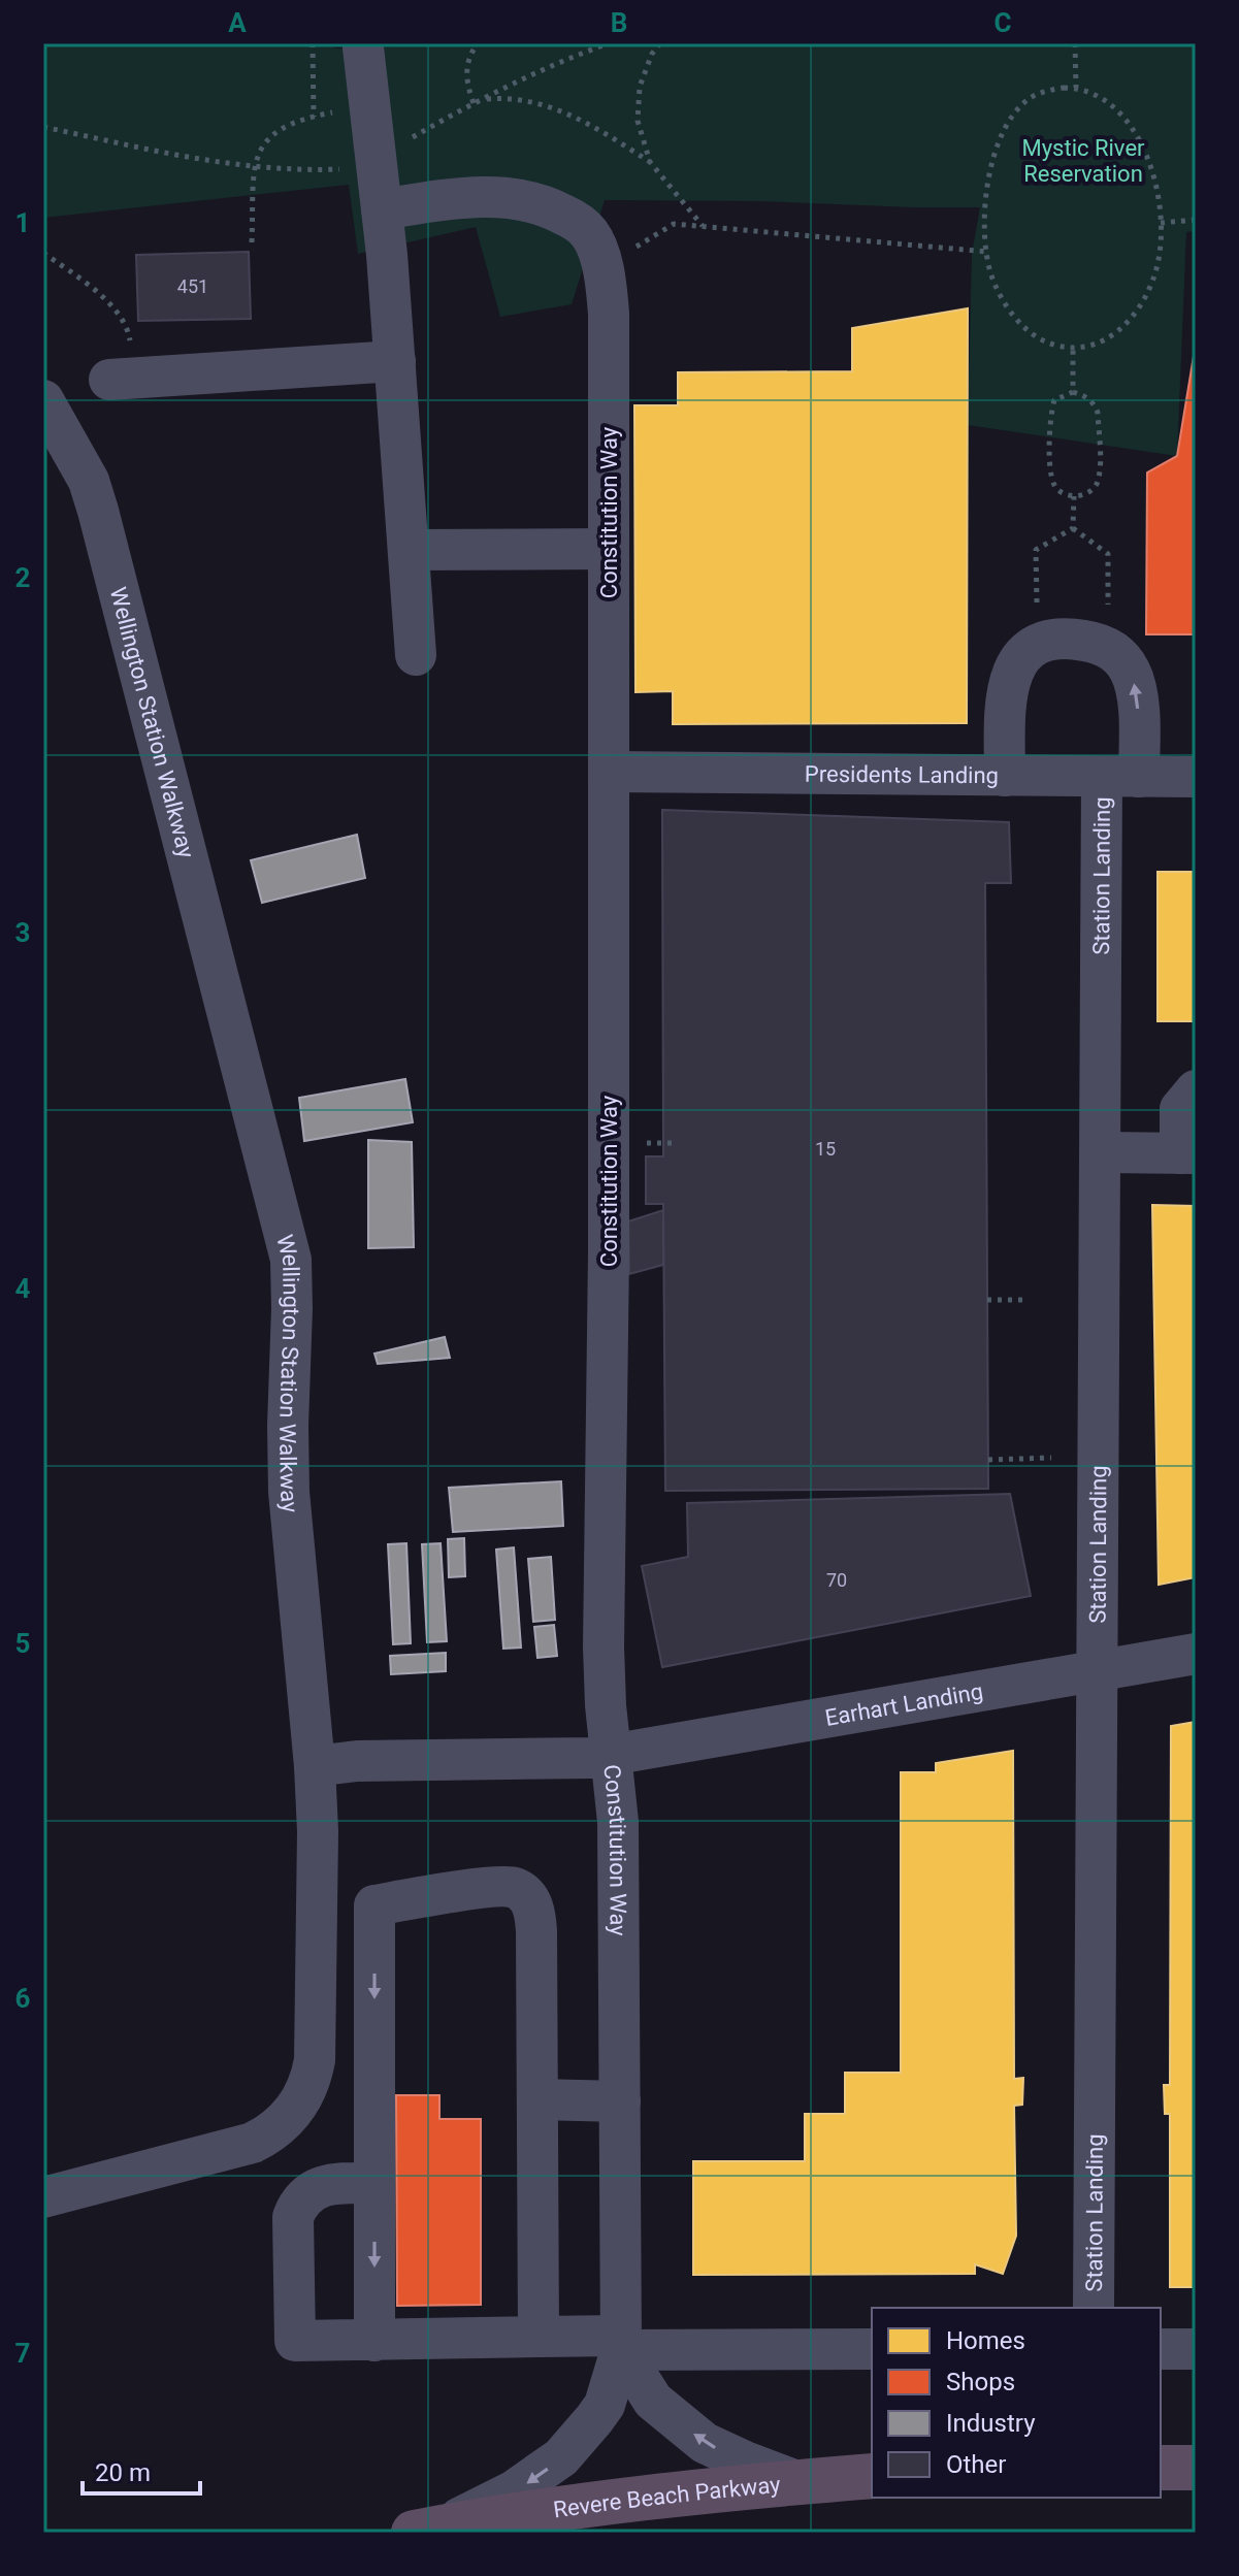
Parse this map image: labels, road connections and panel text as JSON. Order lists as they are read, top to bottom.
{
  "streets": {
    "highway": ["Revere Beach Parkway"],
    "street": [
      "Constitution Way",
      "Wellington Station Walkway",
      "Presidents Landing",
      "Station Landing",
      "Earhart Landing"
    ]
  },
  "crossings": [
    ["Constitution Way", "Presidents Landing"],
    ["Constitution Way", "Earhart Landing"],
    ["Constitution Way", "Revere Beach Parkway"],
    ["Wellington Station Walkway", "Earhart Landing"],
    ["Presidents Landing", "Station Landing"],
    ["Station Landing", "Earhart Landing"]
  ],
  "parks": ["Mystic River Reservation"],
  "house_numbers": ["451", "15", "70"],
  "legend": [
    "Homes",
    "Shops",
    "Industry",
    "Other"
  ],
  "scale_bar": "20 m",
  "grid": {
    "columns": ["A", "B", "C"],
    "rows": [
      "1",
      "2",
      "3",
      "4",
      "5",
      "6",
      "7"
    ]
  }
}
